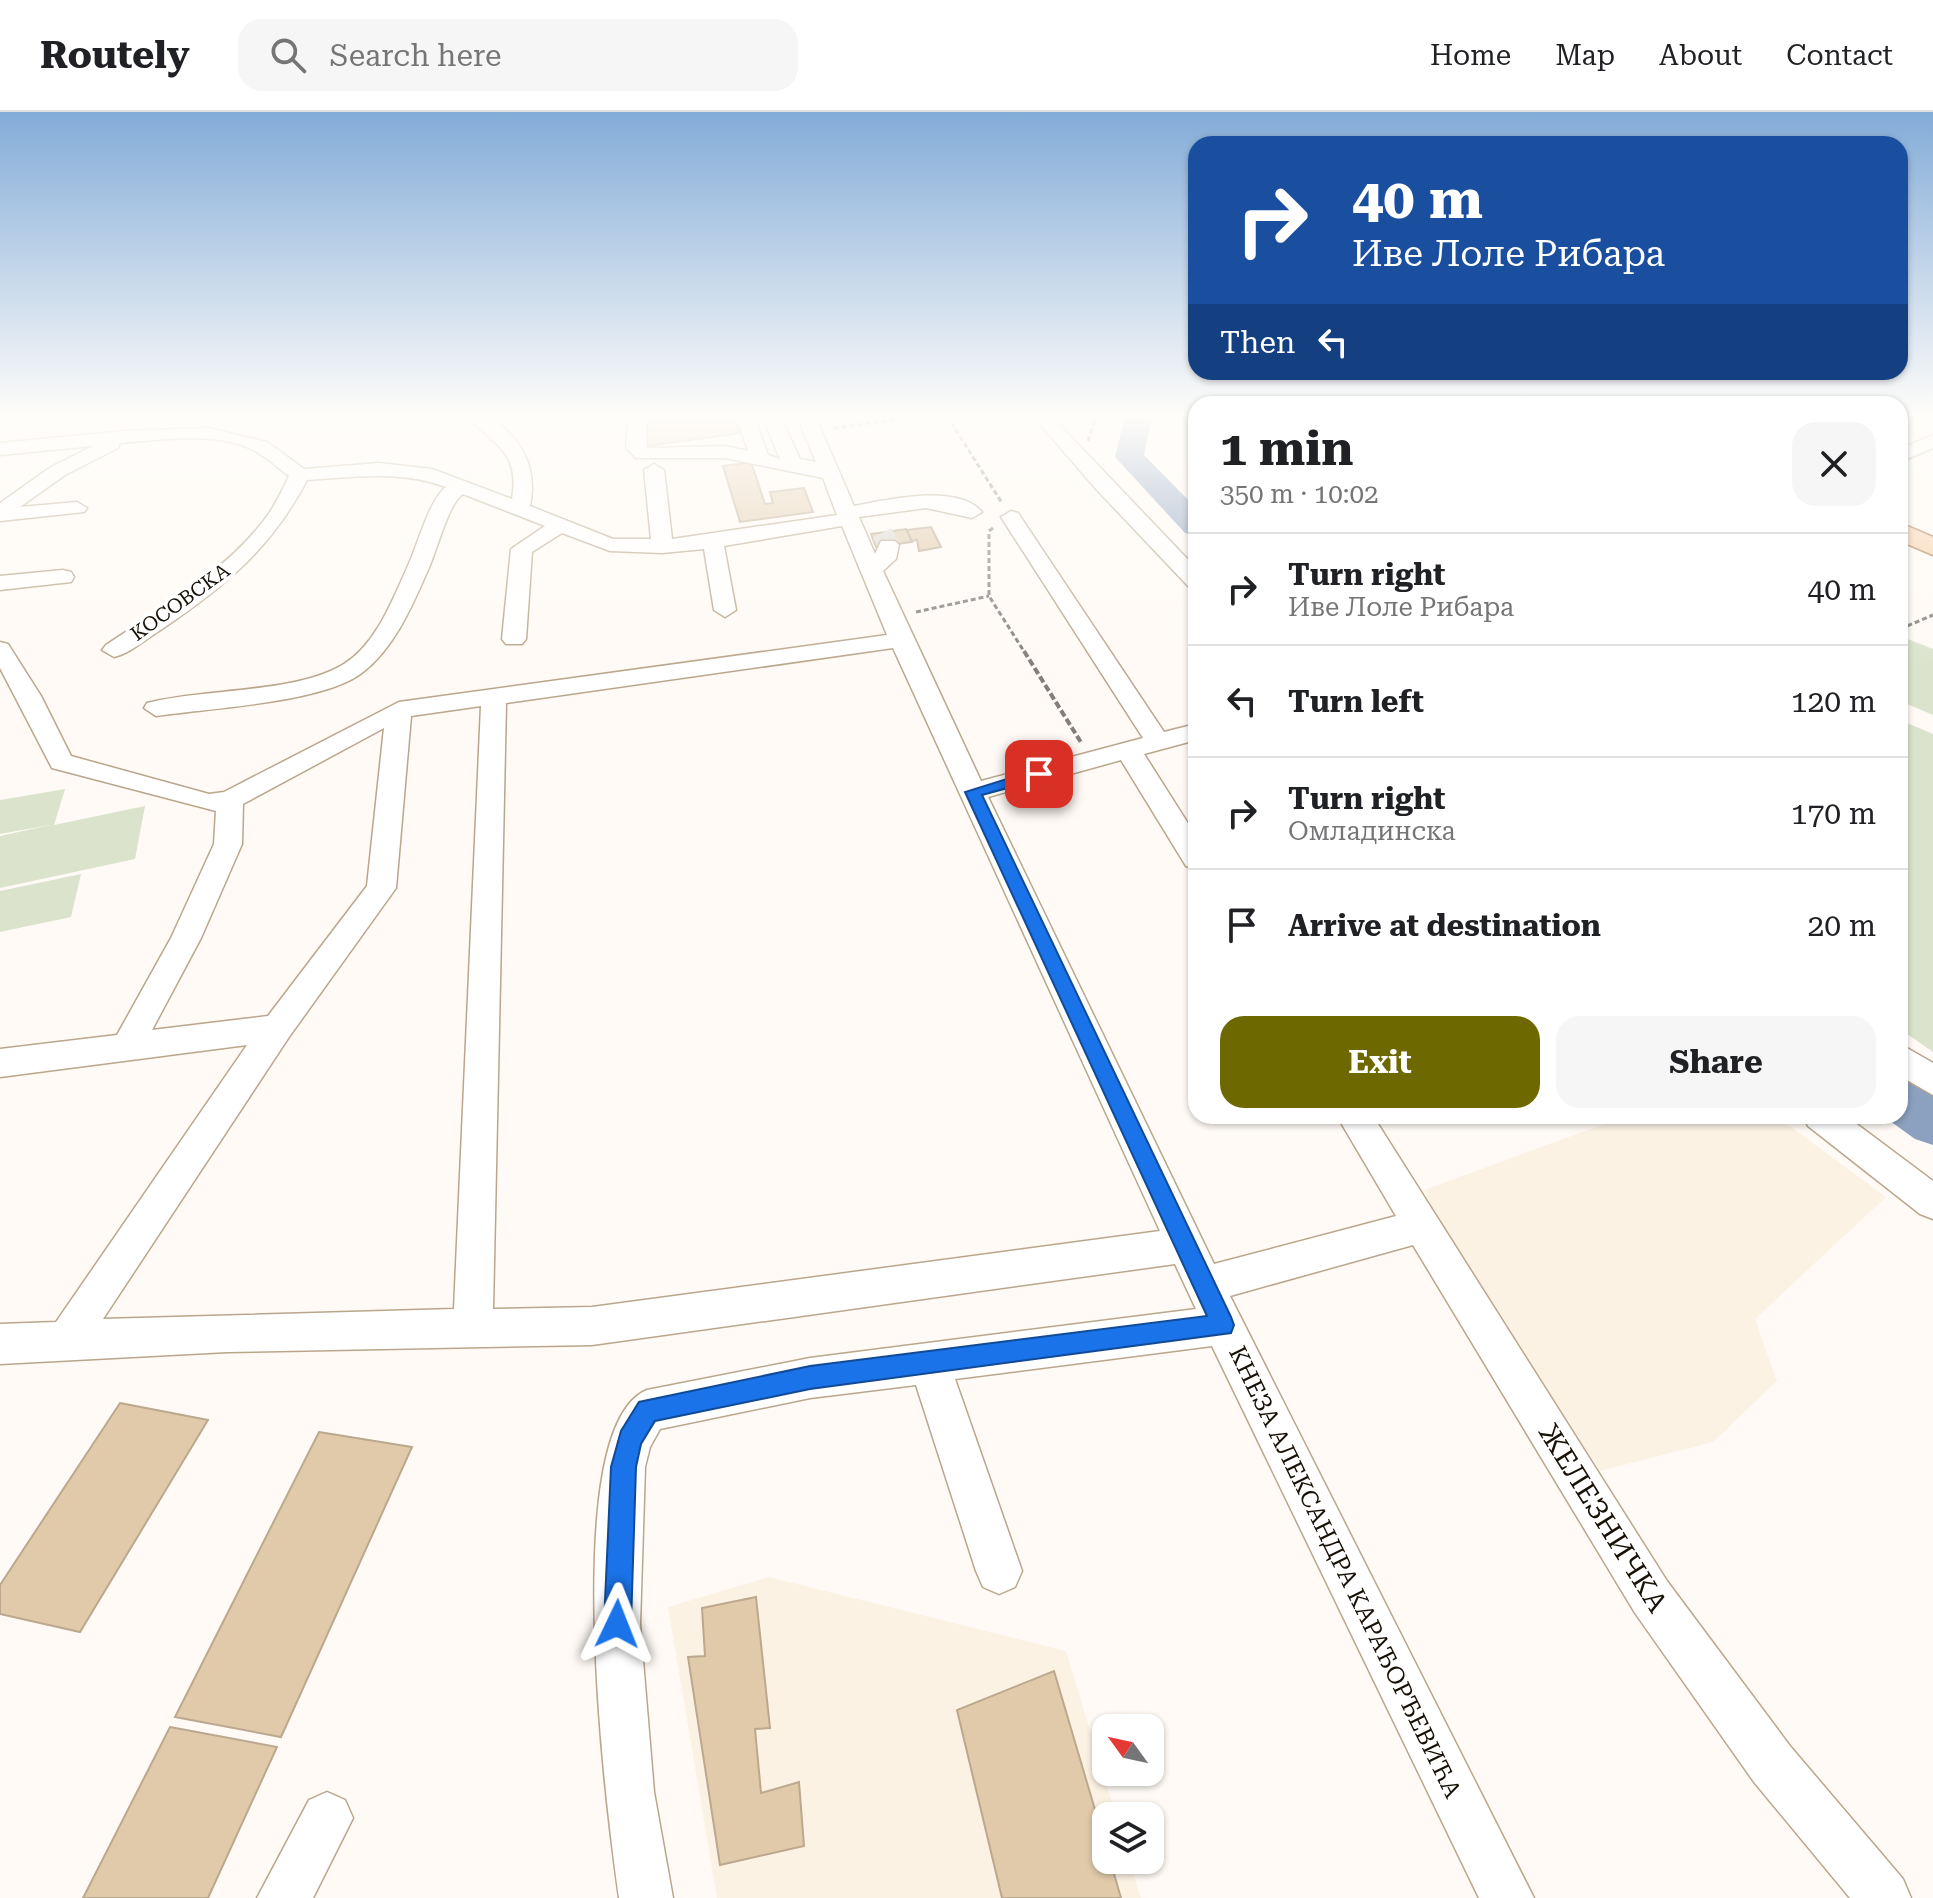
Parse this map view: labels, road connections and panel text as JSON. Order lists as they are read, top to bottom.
{
  "streets": {
    "street": ["КОСОВСКА", "ЖЕЛЕЗНИЧКА", "КНЕЗА АЛЕКСАНДРА КАРАЂОРЂЕВИЋА"]
  },
  "north": "top left",
  "page": {
    "header": "Routely",
    "search": "Search here",
    "nav": [
      "Home",
      "Map",
      "About",
      "Contact"
    ],
    "turn": ["40 m", "Иве Лоле Рибара"],
    "then": "Then",
    "heading": ["1 min", "350 m · 10:02"],
    "list": [
      {
        "name": "Turn right",
        "note": "Иве Лоле Рибара",
        "value": "40 m"
      },
      {
        "name": "Turn left",
        "value": "120 m"
      },
      {
        "name": "Turn right",
        "note": "Омладинска",
        "value": "170 m"
      },
      {
        "name": "Arrive at destination",
        "value": "20 m"
      }
    ],
    "buttons": ["Exit", "Share"]
  }
}
